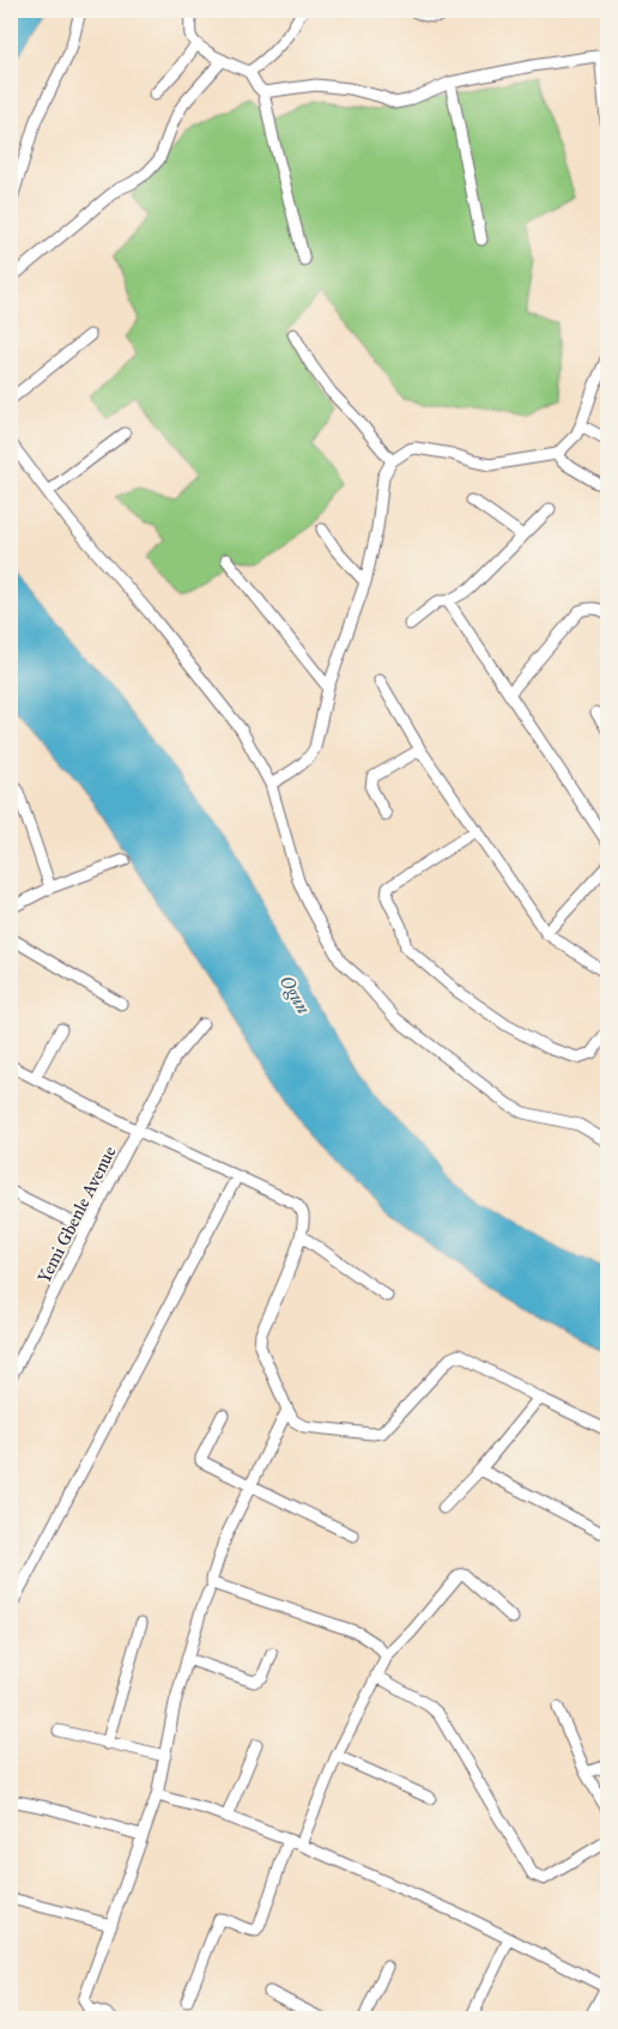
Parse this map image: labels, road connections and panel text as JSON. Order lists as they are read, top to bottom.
{
  "streets": {
    "street": ["Yemi Gbenle Avenue"]
  },
  "water": ["Ogun"]
}
